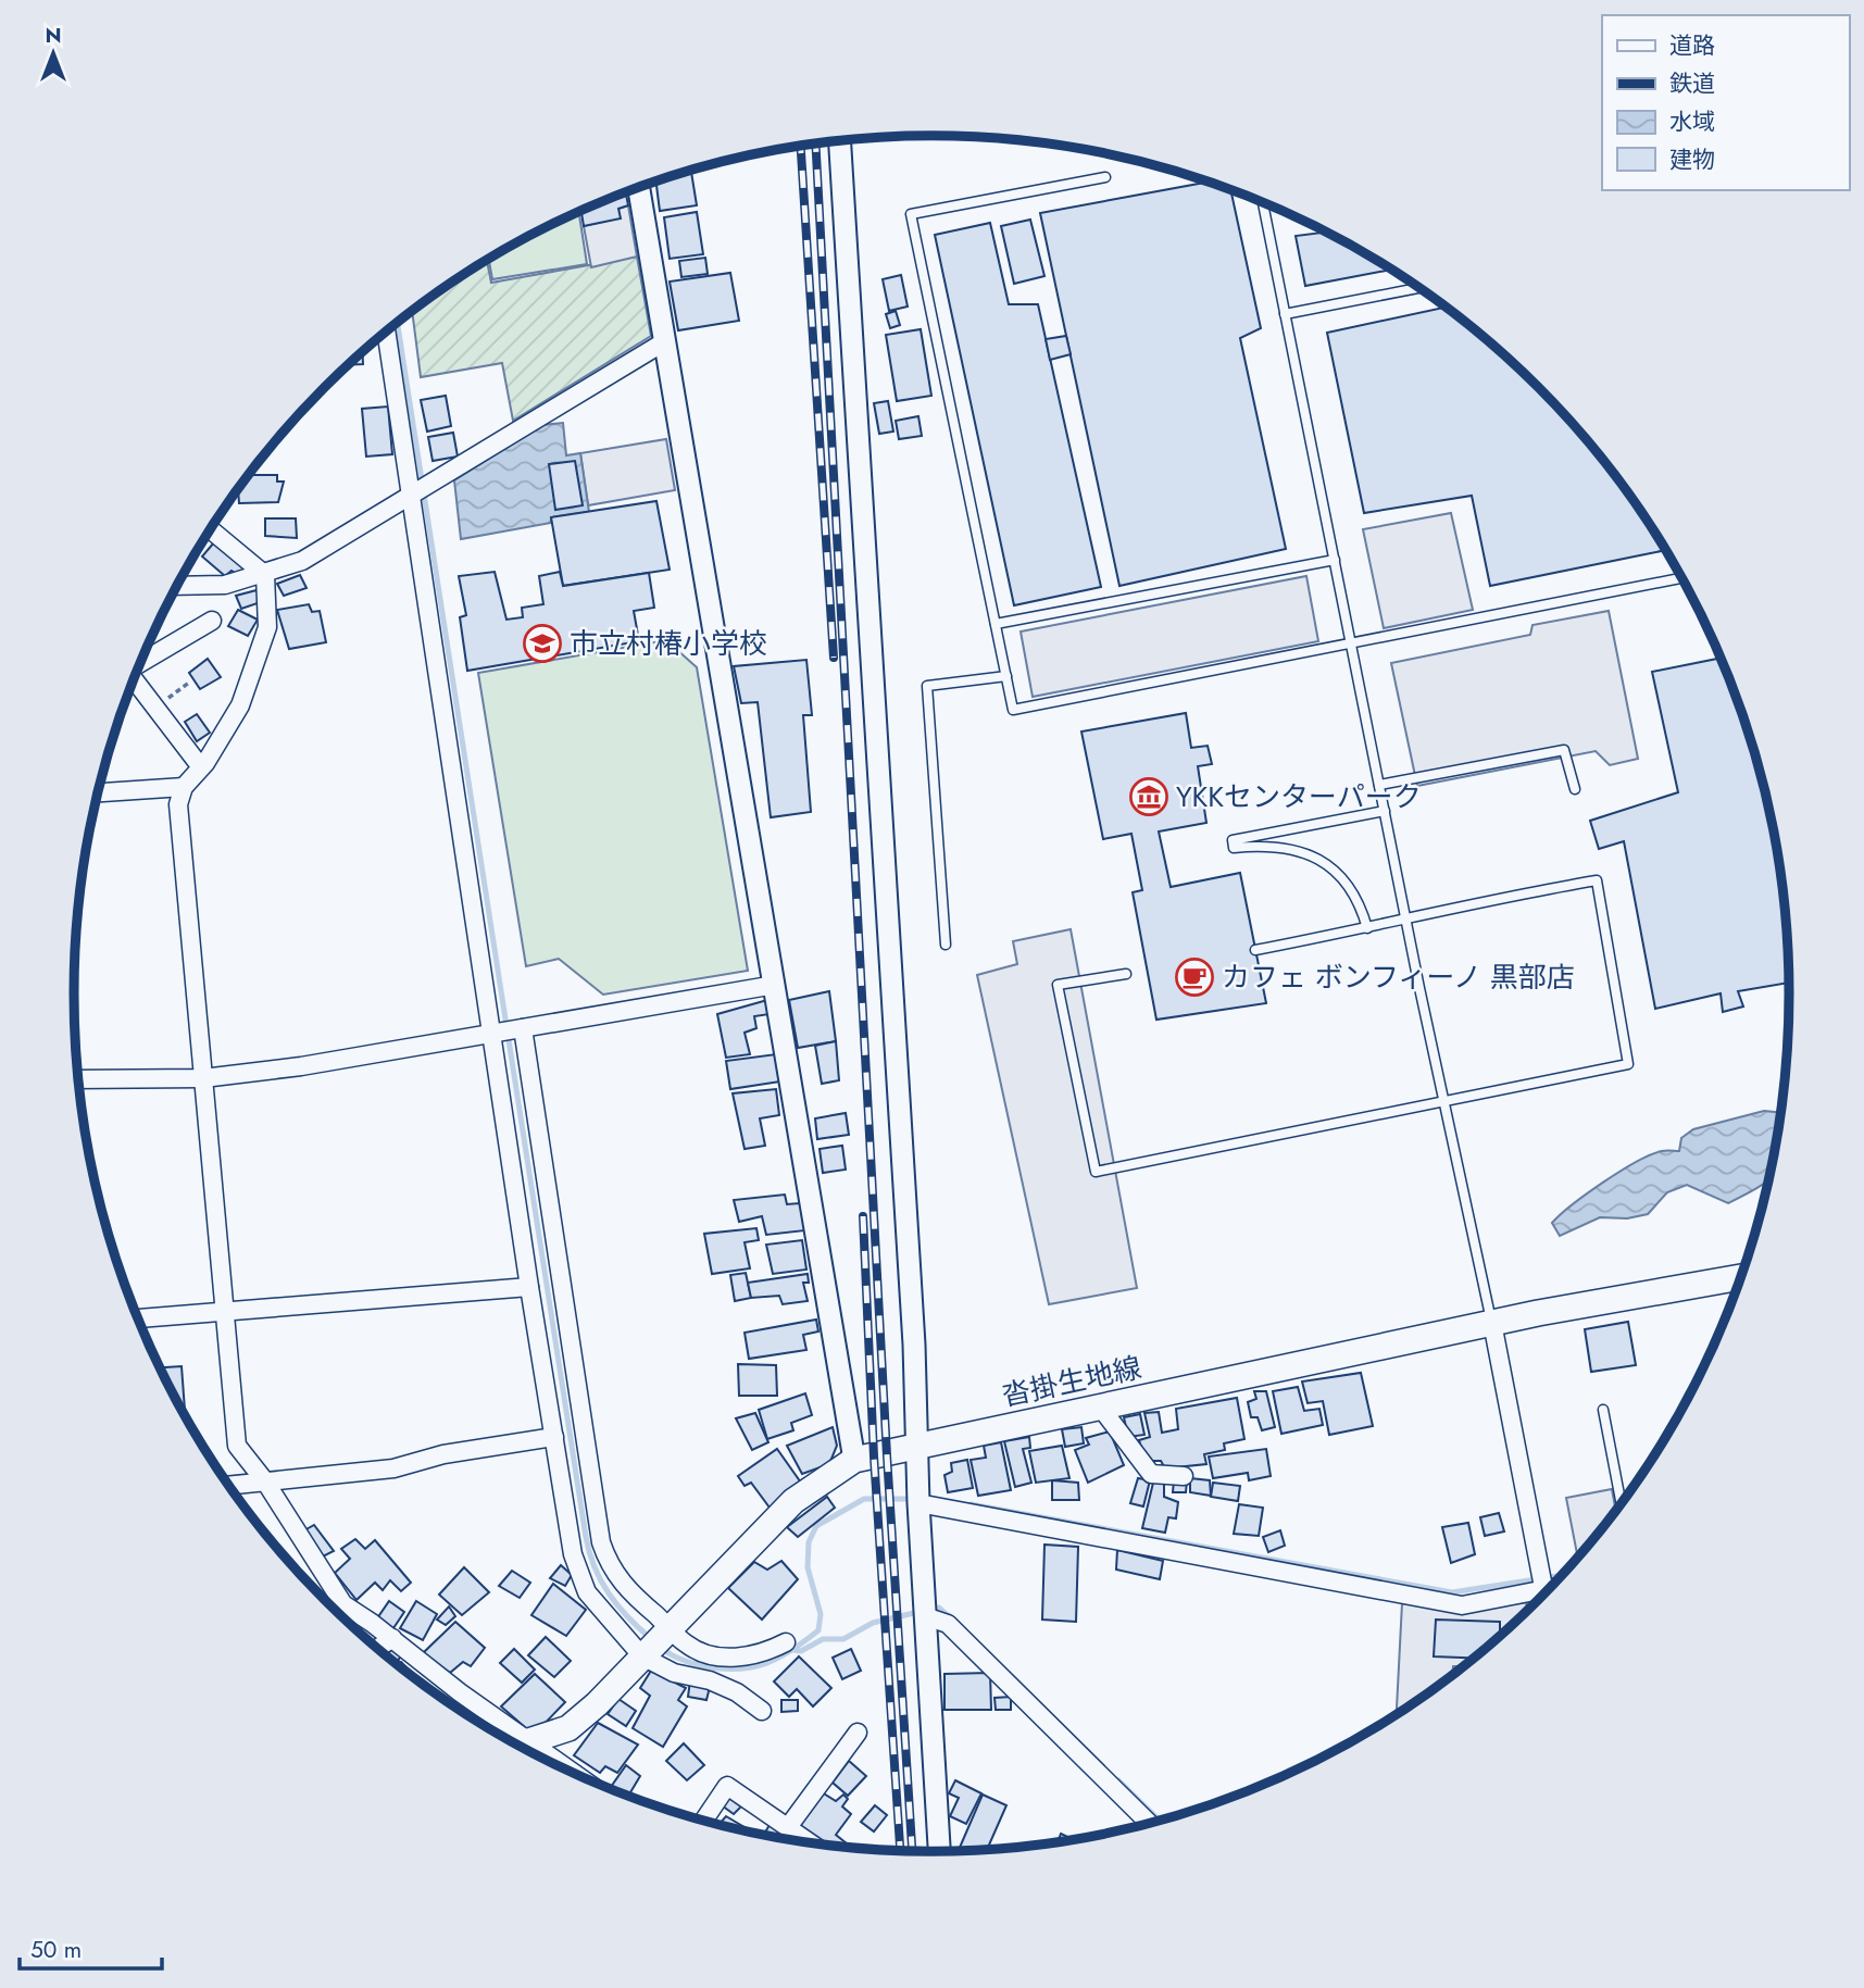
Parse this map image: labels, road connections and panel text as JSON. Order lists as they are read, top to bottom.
{
  "streets": {
    "main road": ["沓掛生地線"]
  },
  "places": {
    "school or university": ["市立村椿小学校"],
    "museum": ["YKKセンターパーク"],
    "cafe": ["カフェ ボンフィーノ 黒部店"]
  },
  "legend": [
    "道路",
    "鉄道",
    "水域",
    "建物"
  ],
  "scale_bar": "50 m",
  "north": "top"
}
